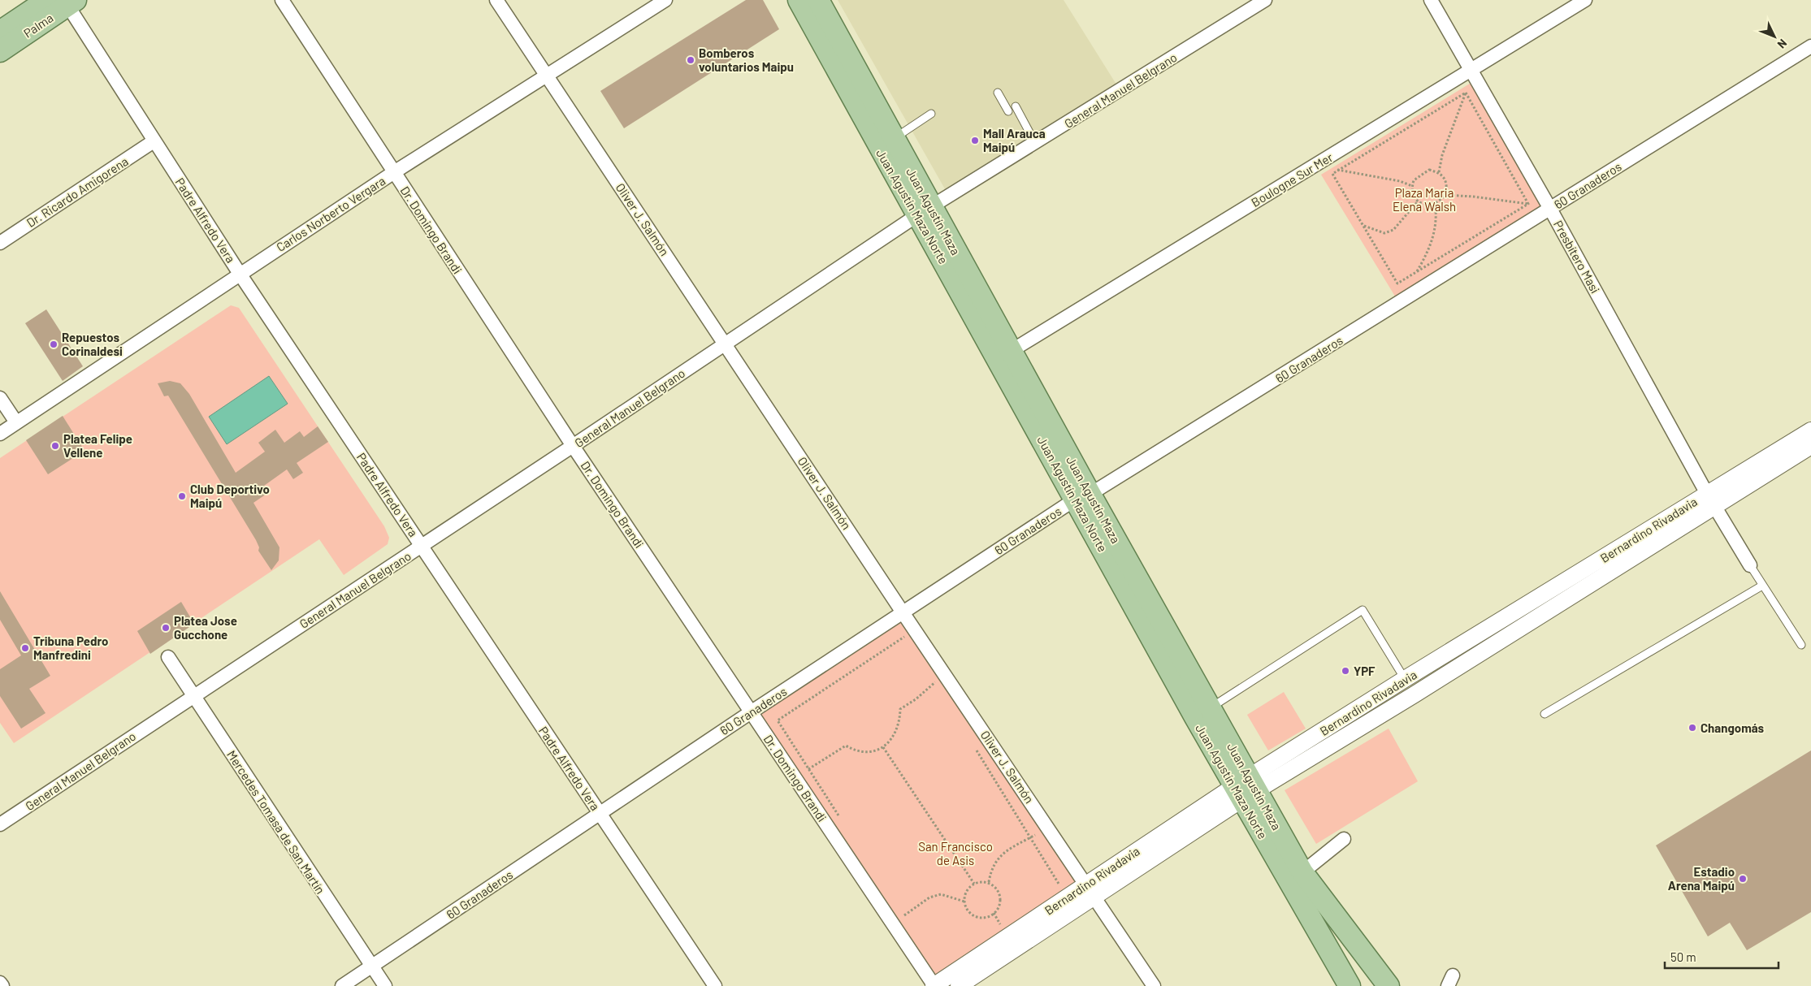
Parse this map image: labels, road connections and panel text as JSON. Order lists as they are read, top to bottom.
{
  "streets": {
    "main road": ["Palma", "Juan Agustín Maza Norte", "Juan Agustín Maza"],
    "street": [
      "General Manuel Belgrano",
      "Boulogne Sur Mer",
      "60 Granaderos",
      "Dr. Ricardo Amigorena",
      "Carlos Norberto Vergara",
      "Oliver J. Salmón",
      "Padre Alfredo Vera",
      "Dr. Domingo Brandi",
      "Presbítero Masi",
      "Bernardino Rivadavia",
      "Mercedes Tomasa de San Martín"
    ]
  },
  "crossings": [
    ["Palma", "Padre Alfredo Vera"],
    ["General Manuel Belgrano", "Juan Agustín Maza Norte"],
    ["General Manuel Belgrano", "Juan Agustín Maza"],
    ["General Manuel Belgrano", "Oliver J. Salmón"],
    ["General Manuel Belgrano", "Padre Alfredo Vera"],
    ["General Manuel Belgrano", "Dr. Domingo Brandi"],
    ["General Manuel Belgrano", "Mercedes Tomasa de San Martín"],
    ["Boulogne Sur Mer", "Juan Agustín Maza Norte"],
    ["Boulogne Sur Mer", "Presbítero Masi"],
    ["60 Granaderos", "Juan Agustín Maza Norte"],
    ["60 Granaderos", "Juan Agustín Maza"],
    ["60 Granaderos", "Oliver J. Salmón"],
    ["60 Granaderos", "Padre Alfredo Vera"],
    ["60 Granaderos", "Dr. Domingo Brandi"],
    ["60 Granaderos", "Presbítero Masi"],
    ["60 Granaderos", "Mercedes Tomasa de San Martín"],
    ["Dr. Ricardo Amigorena", "Padre Alfredo Vera"],
    ["Juan Agustín Maza Norte", "Juan Agustín Maza"],
    ["Juan Agustín Maza Norte", "Bernardino Rivadavia"],
    ["Juan Agustín Maza", "Bernardino Rivadavia"],
    ["Carlos Norberto Vergara", "Oliver J. Salmón"],
    ["Carlos Norberto Vergara", "Padre Alfredo Vera"],
    ["Carlos Norberto Vergara", "Dr. Domingo Brandi"],
    ["Oliver J. Salmón", "Bernardino Rivadavia"],
    ["Dr. Domingo Brandi", "Bernardino Rivadavia"],
    ["Presbítero Masi", "Bernardino Rivadavia"]
  ],
  "parks": ["Plaza Maria Elena Walsh", "San Francisco de Asis"],
  "places": [
    "Bomberos voluntarios Maipu",
    "Mall Arauca Maipú",
    "Repuestos Corinaldesi",
    "Platea Felipe Vellene",
    "Club Deportivo Maipú",
    "Platea Jose Gucchone",
    "Tribuna Pedro Manfredini",
    "YPF",
    "Changomás",
    "Estadio Arena Maipú"
  ],
  "scale_bar": "50 m",
  "north": "bottom right"
}
